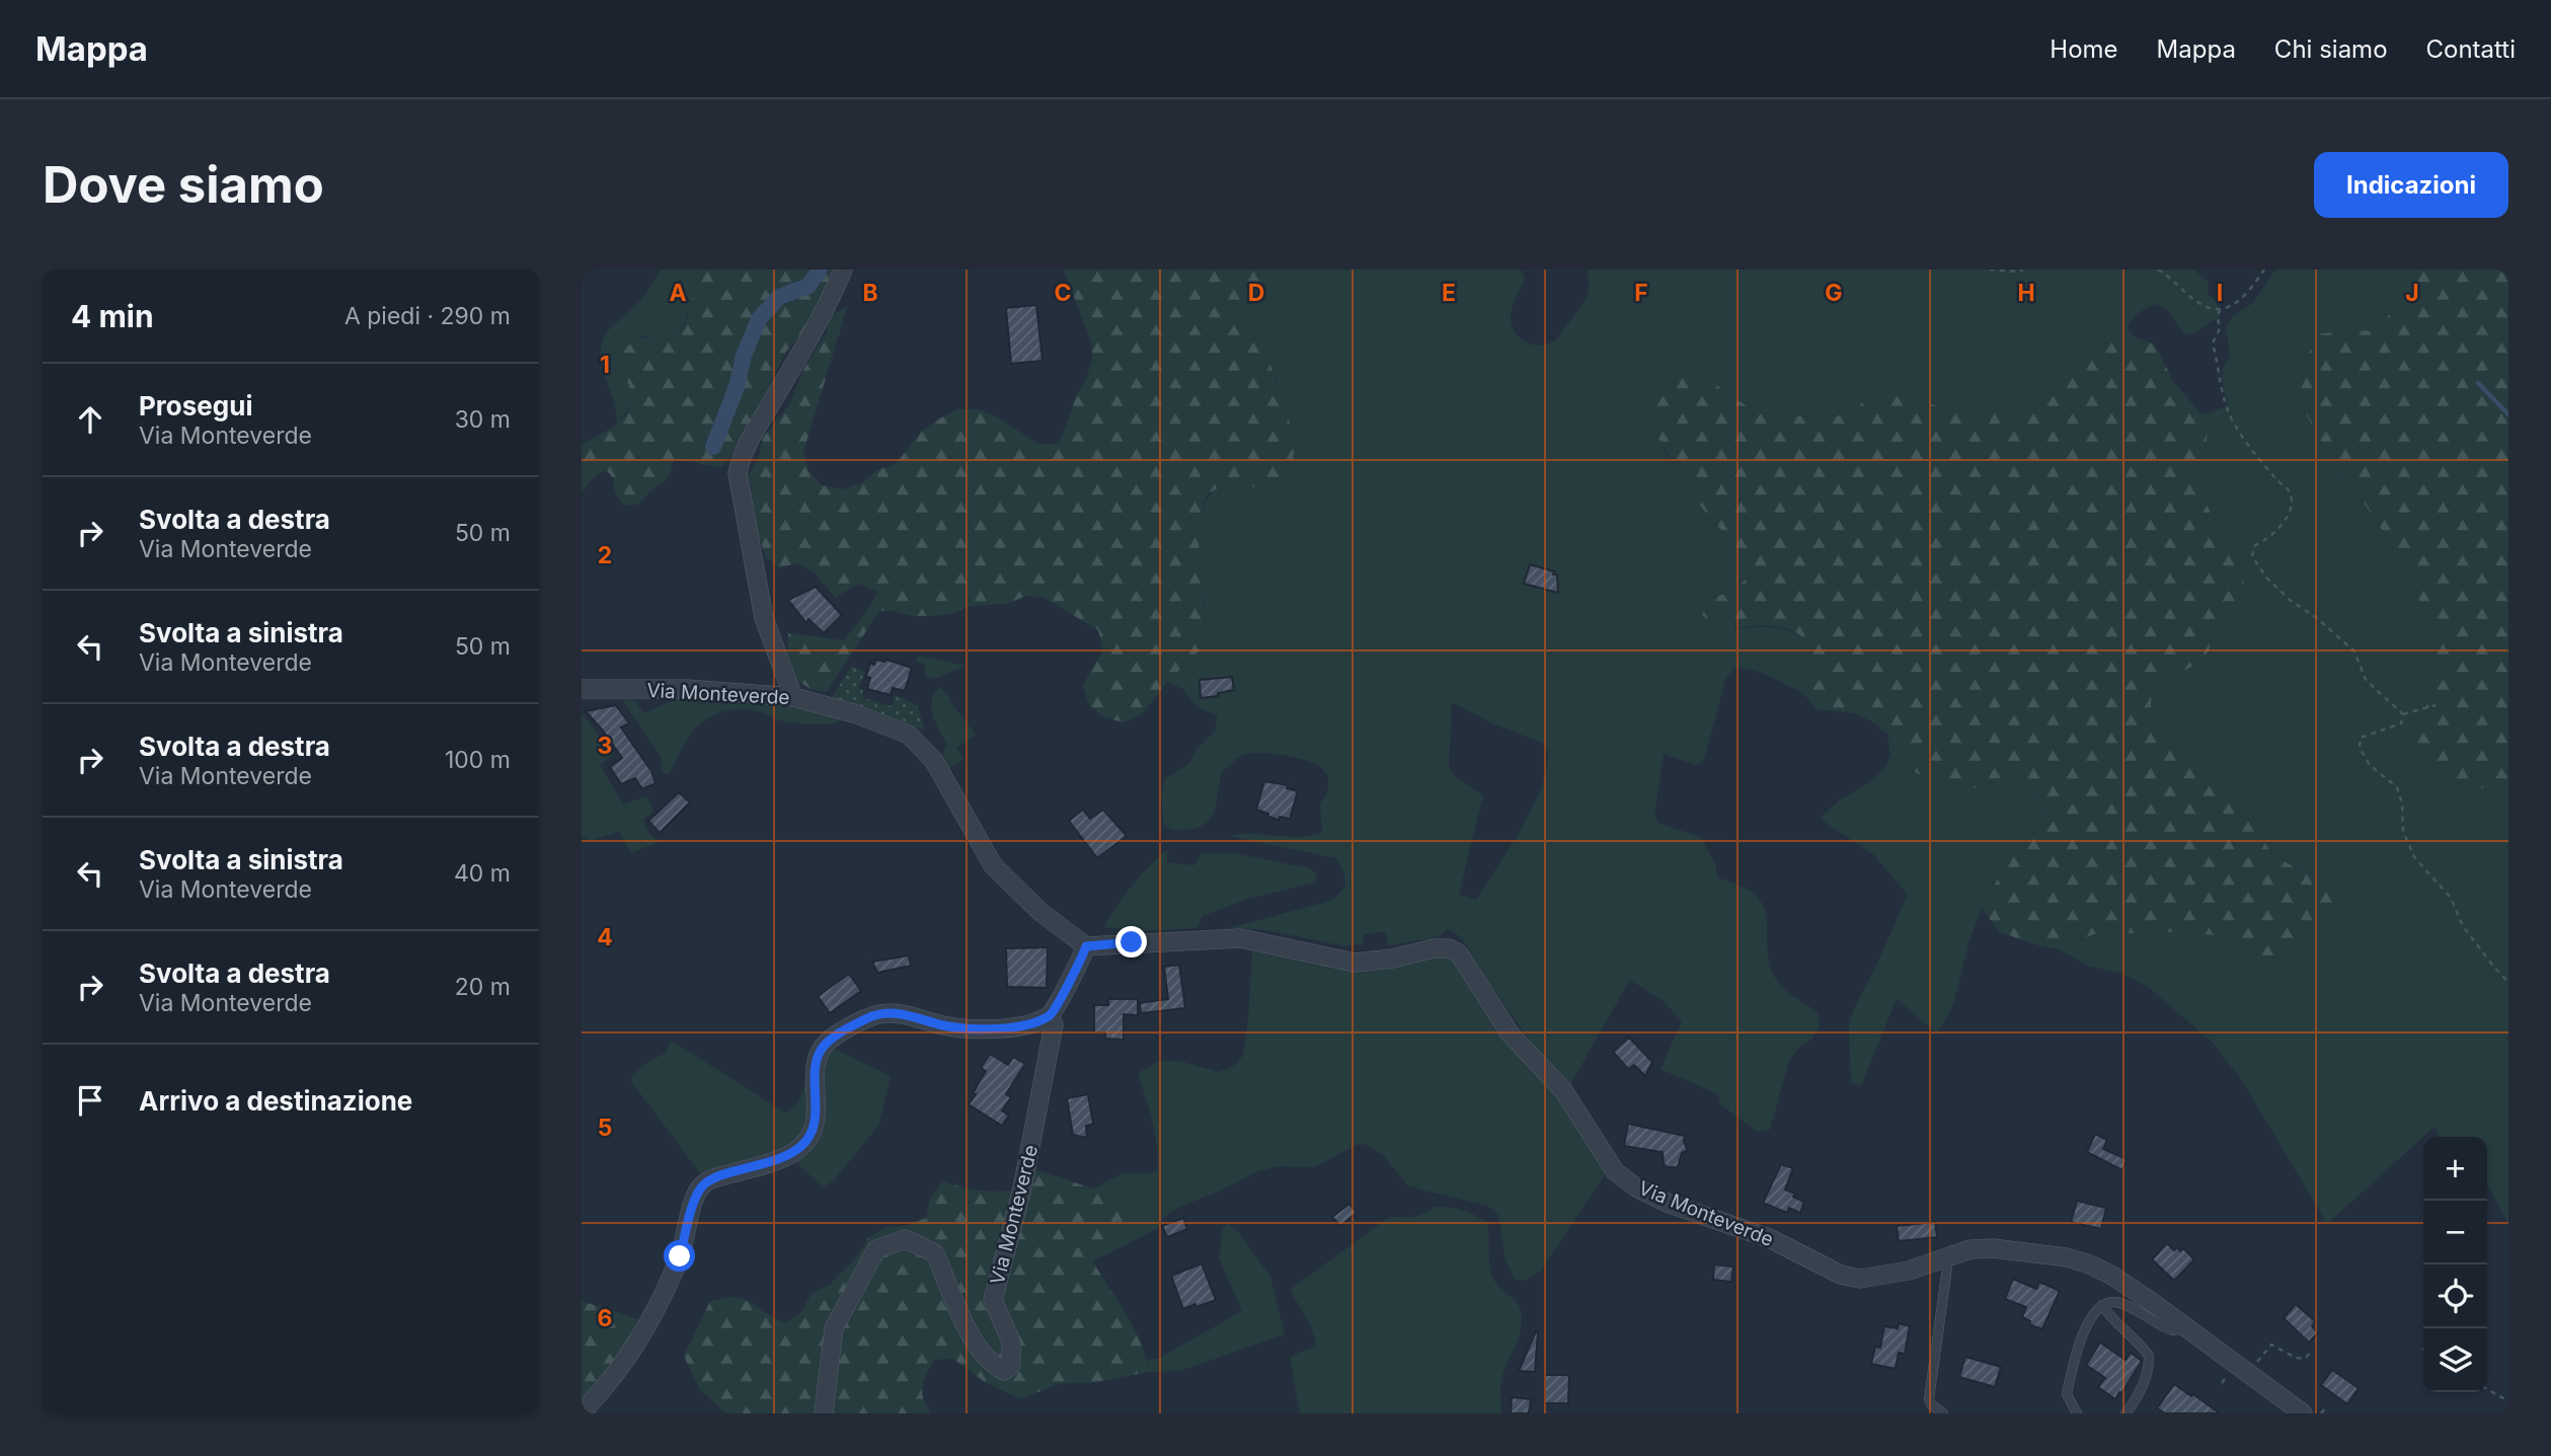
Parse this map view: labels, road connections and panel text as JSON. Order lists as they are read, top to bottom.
{
  "streets": {
    "street": ["Via Monteverde"]
  },
  "page": {
    "header": "Mappa",
    "nav": [
      "Home",
      "Mappa",
      "Chi siamo",
      "Contatti"
    ],
    "buttons": "Indicazioni",
    "title": "Dove siamo",
    "heading": ["4 min", "A piedi · 290 m"],
    "list": [
      ["Prosegui", "Via Monteverde", "30 m"],
      ["Svolta a destra", "Via Monteverde", "50 m"],
      ["Svolta a sinistra", "Via Monteverde", "50 m"],
      ["Svolta a destra", "Via Monteverde", "100 m"],
      ["Svolta a sinistra", "Via Monteverde", "40 m"],
      ["Svolta a destra", "Via Monteverde", "20 m"],
      "Arrivo a destinazione"
    ],
    "map_buttons": ["+", "−"]
  },
  "grid": {
    "columns": [
      "A",
      "B",
      "C",
      "D",
      "E",
      "F",
      "G",
      "H",
      "I",
      "J"
    ],
    "rows": [
      "1",
      "2",
      "3",
      "4",
      "5",
      "6"
    ]
  }
}
